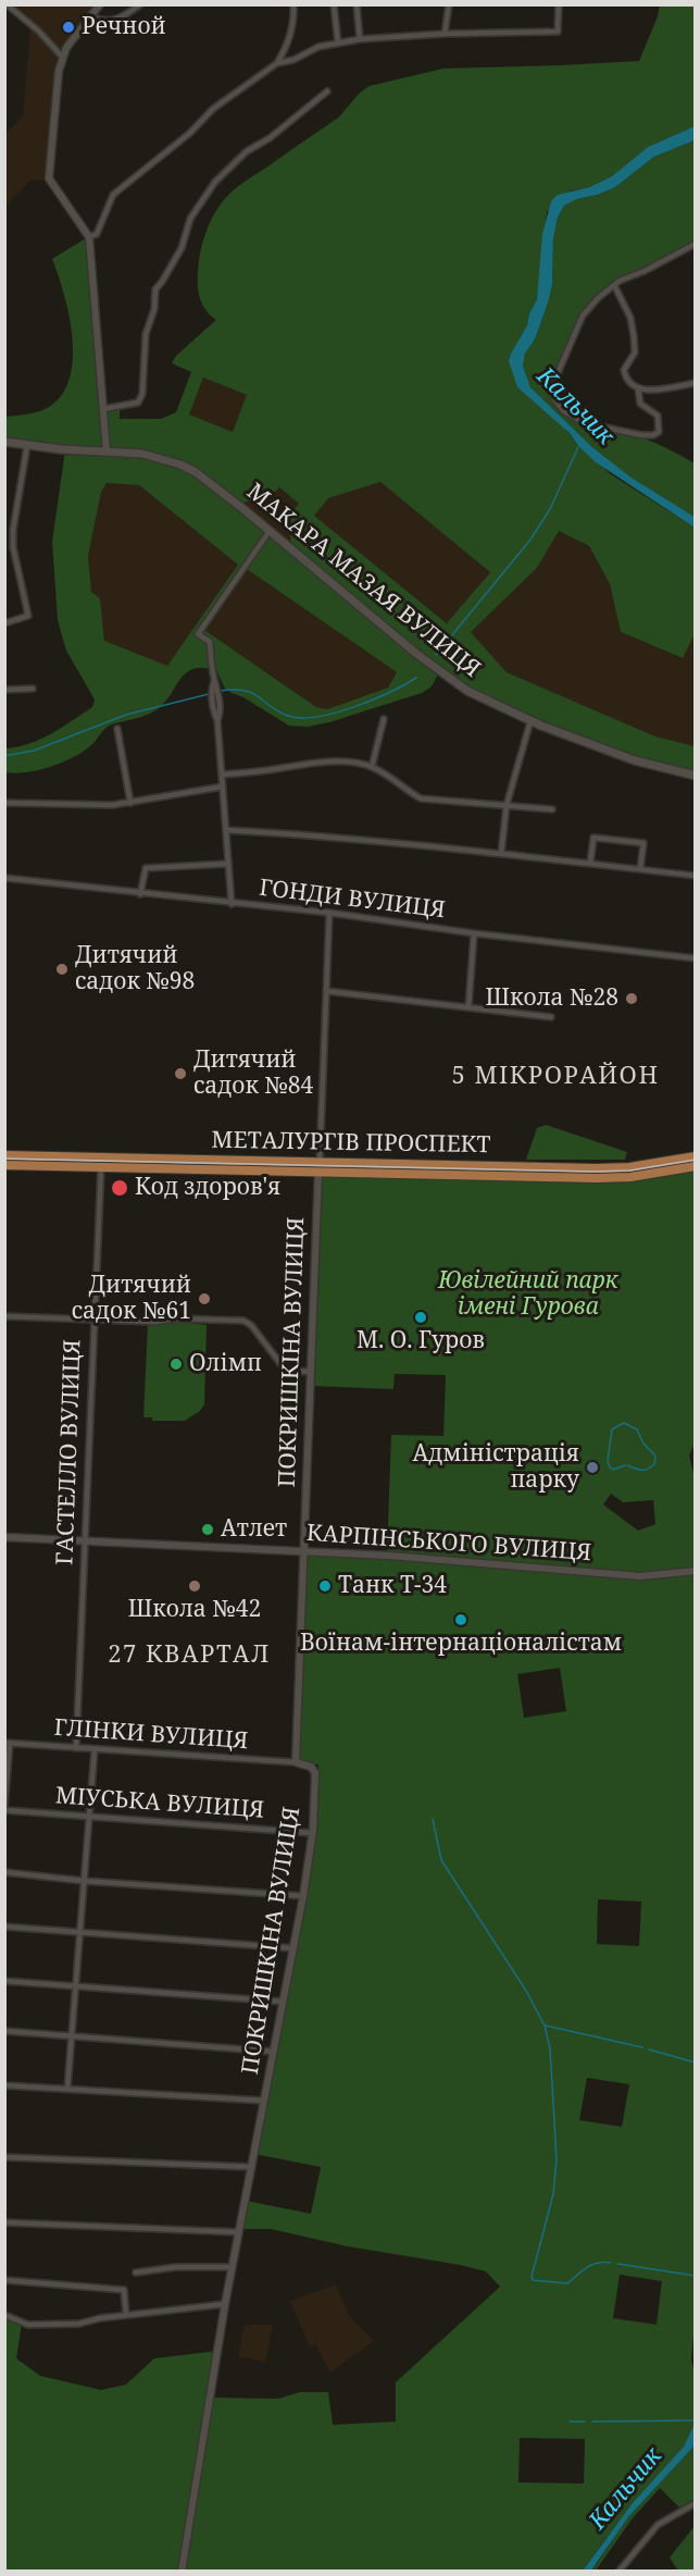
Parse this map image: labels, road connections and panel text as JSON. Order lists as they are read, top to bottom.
{
  "streets": {
    "main road": ["МАКАРА МАЗАЯ ВУЛИЦЯ", "МЕТАЛУРГІВ ПРОСПЕКТ"],
    "street": [
      "ГОНДИ ВУЛИЦЯ",
      "ПОКРИШКІНА ВУЛИЦЯ",
      "ГАСТЕЛЛО ВУЛИЦЯ",
      "КАРПІНСЬКОГО ВУЛИЦЯ",
      "ГЛІНКИ ВУЛИЦЯ",
      "МІУСЬКА ВУЛИЦЯ"
    ]
  },
  "crossings": [
    ["ГОНДИ ВУЛИЦЯ", "ПОКРИШКІНА ВУЛИЦЯ"],
    ["МЕТАЛУРГІВ ПРОСПЕКТ", "ПОКРИШКІНА ВУЛИЦЯ"],
    ["МЕТАЛУРГІВ ПРОСПЕКТ", "ГАСТЕЛЛО ВУЛИЦЯ"],
    ["ПОКРИШКІНА ВУЛИЦЯ", "КАРПІНСЬКОГО ВУЛИЦЯ"],
    ["ПОКРИШКІНА ВУЛИЦЯ", "ГЛІНКИ ВУЛИЦЯ"],
    ["ПОКРИШКІНА ВУЛИЦЯ", "МІУСЬКА ВУЛИЦЯ"],
    ["ГАСТЕЛЛО ВУЛИЦЯ", "КАРПІНСЬКОГО ВУЛИЦЯ"],
    ["ГАСТЕЛЛО ВУЛИЦЯ", "ГЛІНКИ ВУЛИЦЯ"],
    ["ГЛІНКИ ВУЛИЦЯ", "МІУСЬКА ВУЛИЦЯ"]
  ],
  "districts": ["5 МІКРОРАЙОН", "27 КВАРТАЛ"],
  "water": ["Кальчик"],
  "parks": ["Ювілейний парк імені Гурова"],
  "places": [
    "Речной",
    "Дитячий садок №98",
    "Школа №28",
    "Дитячий садок №84",
    "Код здоров'я",
    "Дитячий садок №61",
    "М. О. Гуров",
    "Олімп",
    "Адміністрація парку",
    "Атлет",
    "Школа №42",
    "Танк Т-34",
    "Воїнам-інтернаціоналістам"
  ]
}
